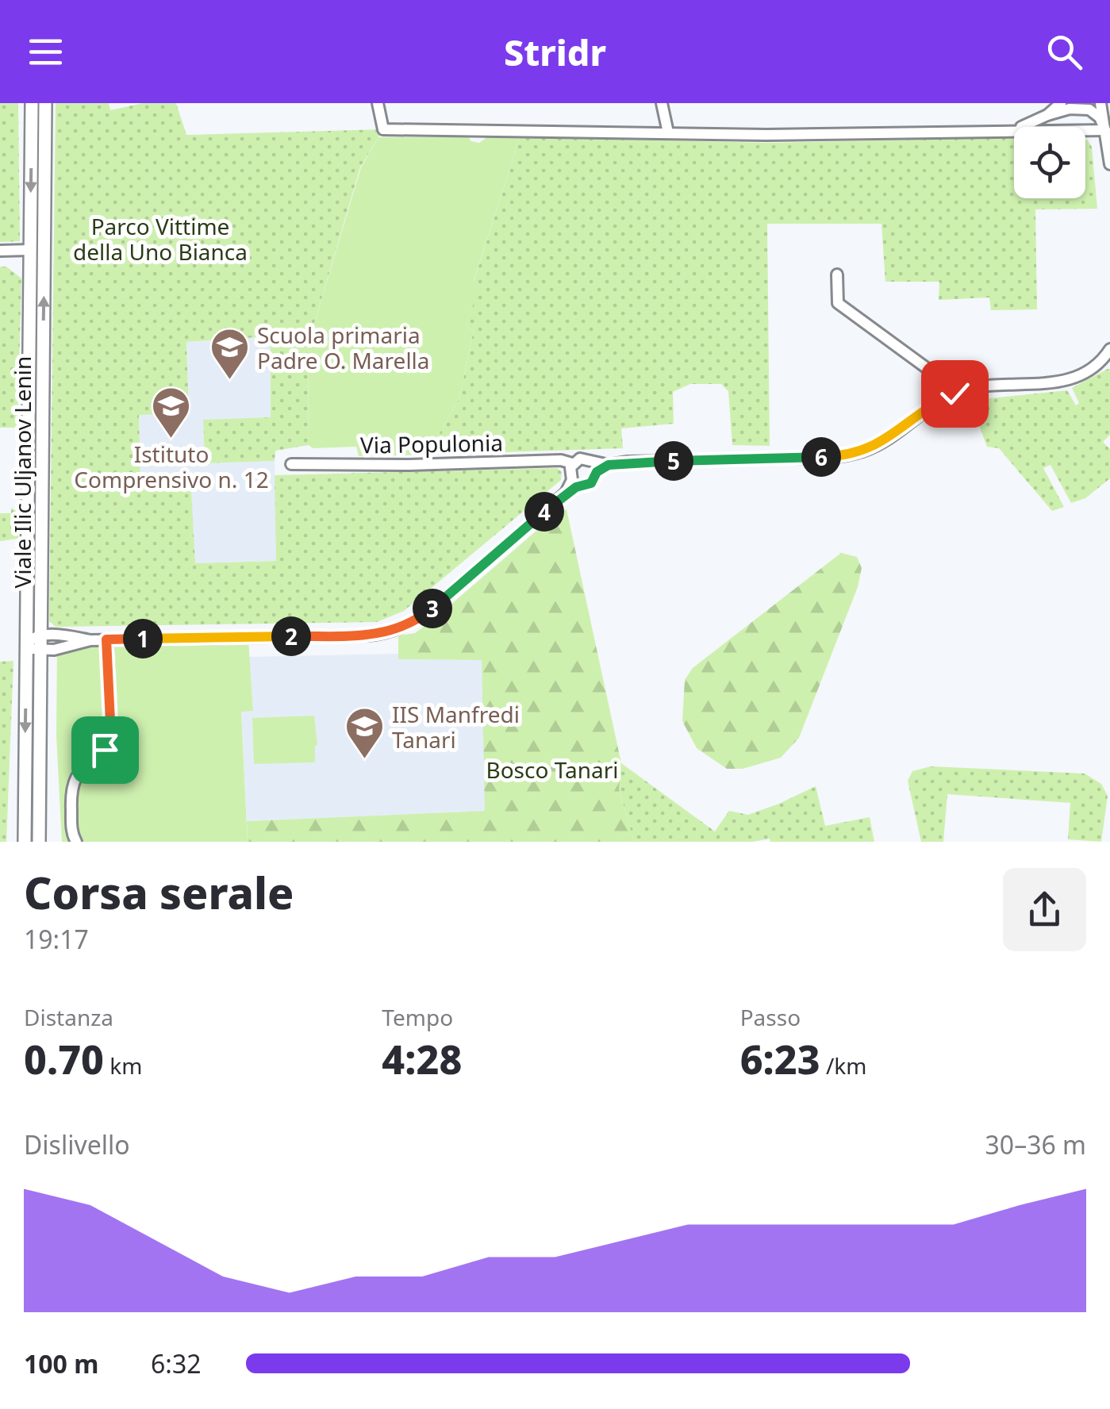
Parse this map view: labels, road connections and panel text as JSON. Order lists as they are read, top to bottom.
{
  "streets": {
    "main road": ["Viale Ilic Uljanov Lenin"],
    "street": ["Via Populonia"]
  },
  "parks": ["Parco Vittime della Uno Bianca", "Bosco Tanari"],
  "places": {
    "school or university": ["Scuola primaria Padre O. Marella", "Istituto Comprensivo n. 12", "IIS Manfredi Tanari"]
  },
  "page": {
    "header": "Stridr",
    "pins": [
      "6",
      "5",
      "4",
      "3",
      "2",
      "1"
    ],
    "heading": ["Corsa serale", "19:17"],
    "stats": [
      ["Distanza", "0.70 km"],
      ["Tempo", "4:28"],
      ["Passo", "6:23 /km"]
    ],
    "chart": ["Dislivello", "30–36 m"],
    "list": [
      {
        "name": "100 m",
        "note": "6:32"
      }
    ]
  }
}
